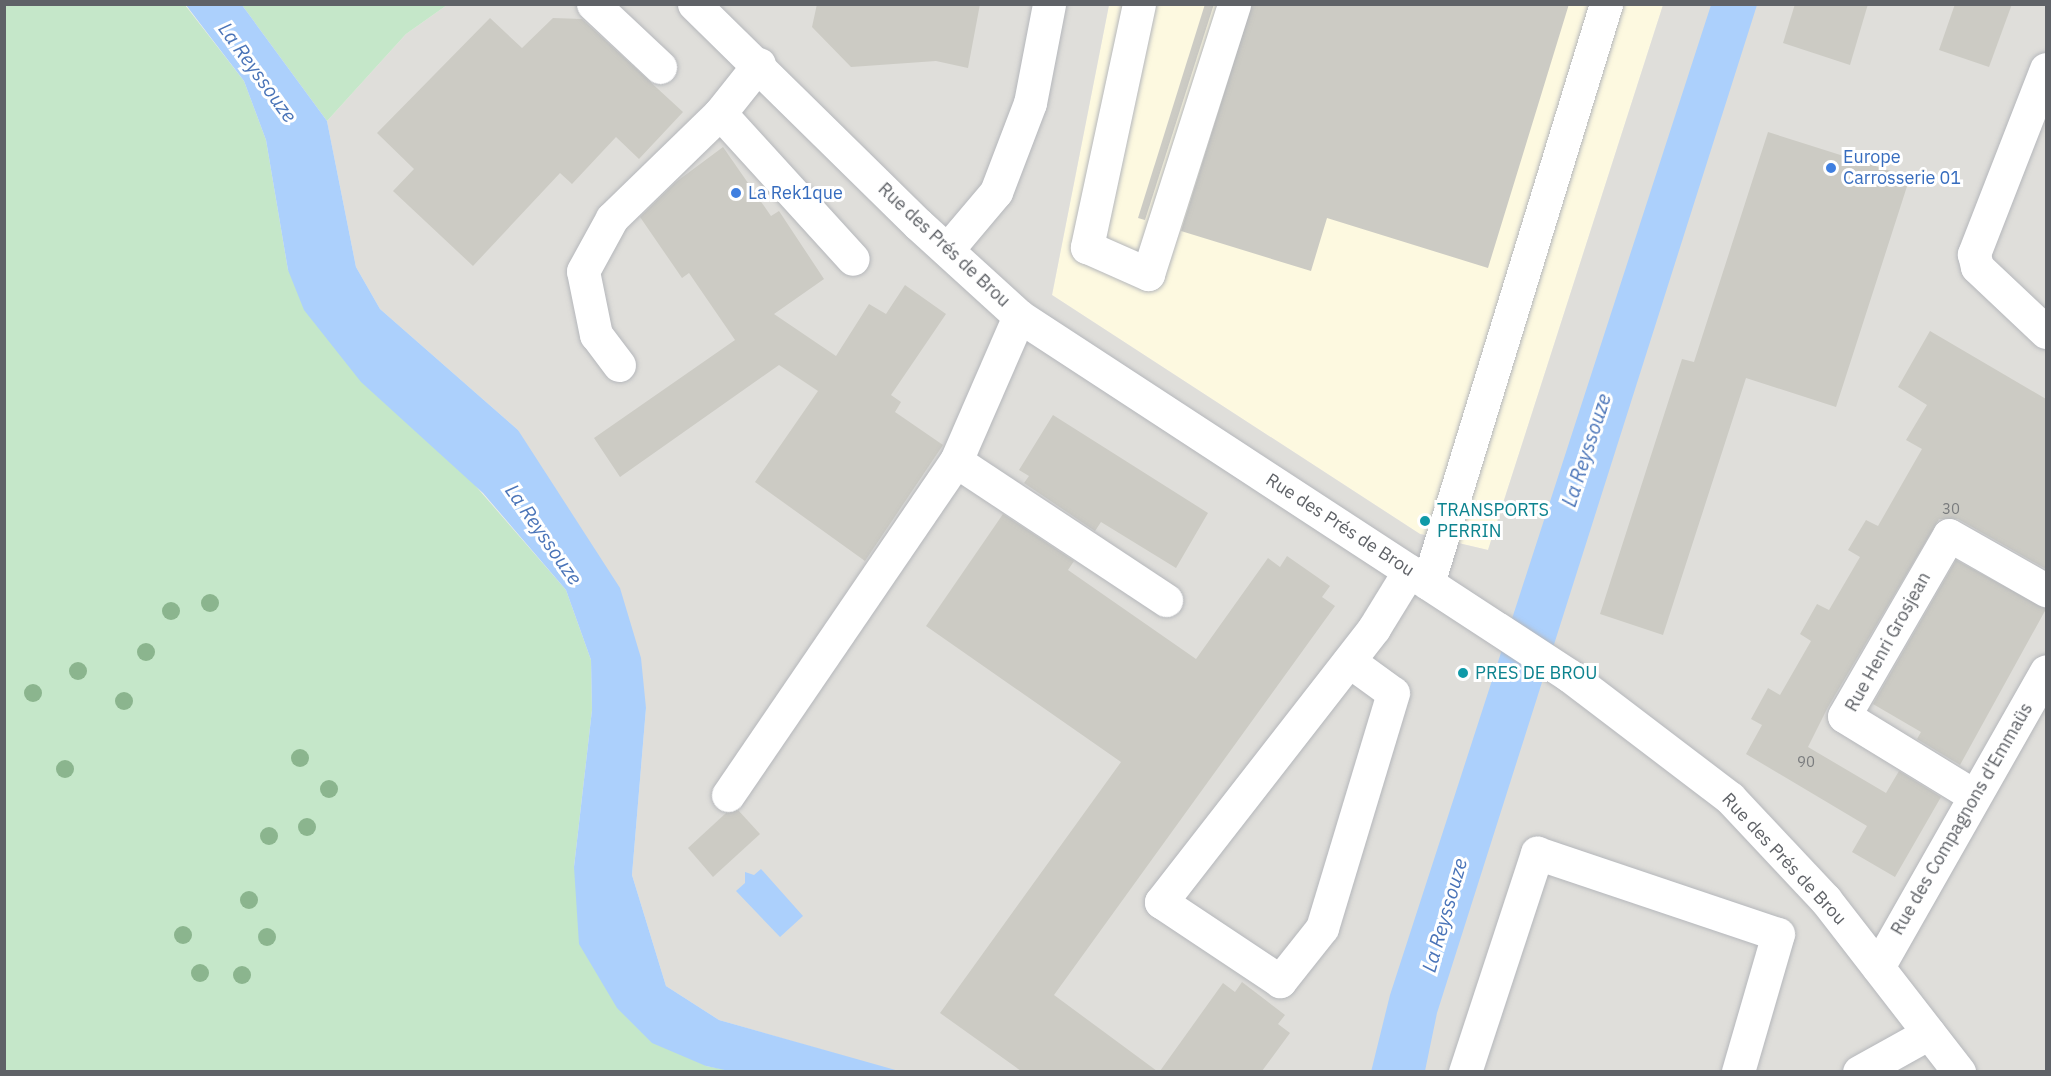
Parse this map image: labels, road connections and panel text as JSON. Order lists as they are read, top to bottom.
{
  "streets": {
    "street": ["Rue des Prés de Brou", "Rue Henri Grosjean", "Rue des Compagnons d'Emmaüs"]
  },
  "crossings": [
    ["Rue des Prés de Brou", "Rue des Compagnons d'Emmaüs"],
    ["Rue Henri Grosjean", "Rue des Compagnons d'Emmaüs"]
  ],
  "water": ["La Reyssouze"],
  "places": [
    "Europe Carrosserie 01",
    "La Rek1que",
    "TRANSPORTS PERRIN",
    "PRES DE BROU"
  ],
  "house_numbers": ["30", "90"]
}
